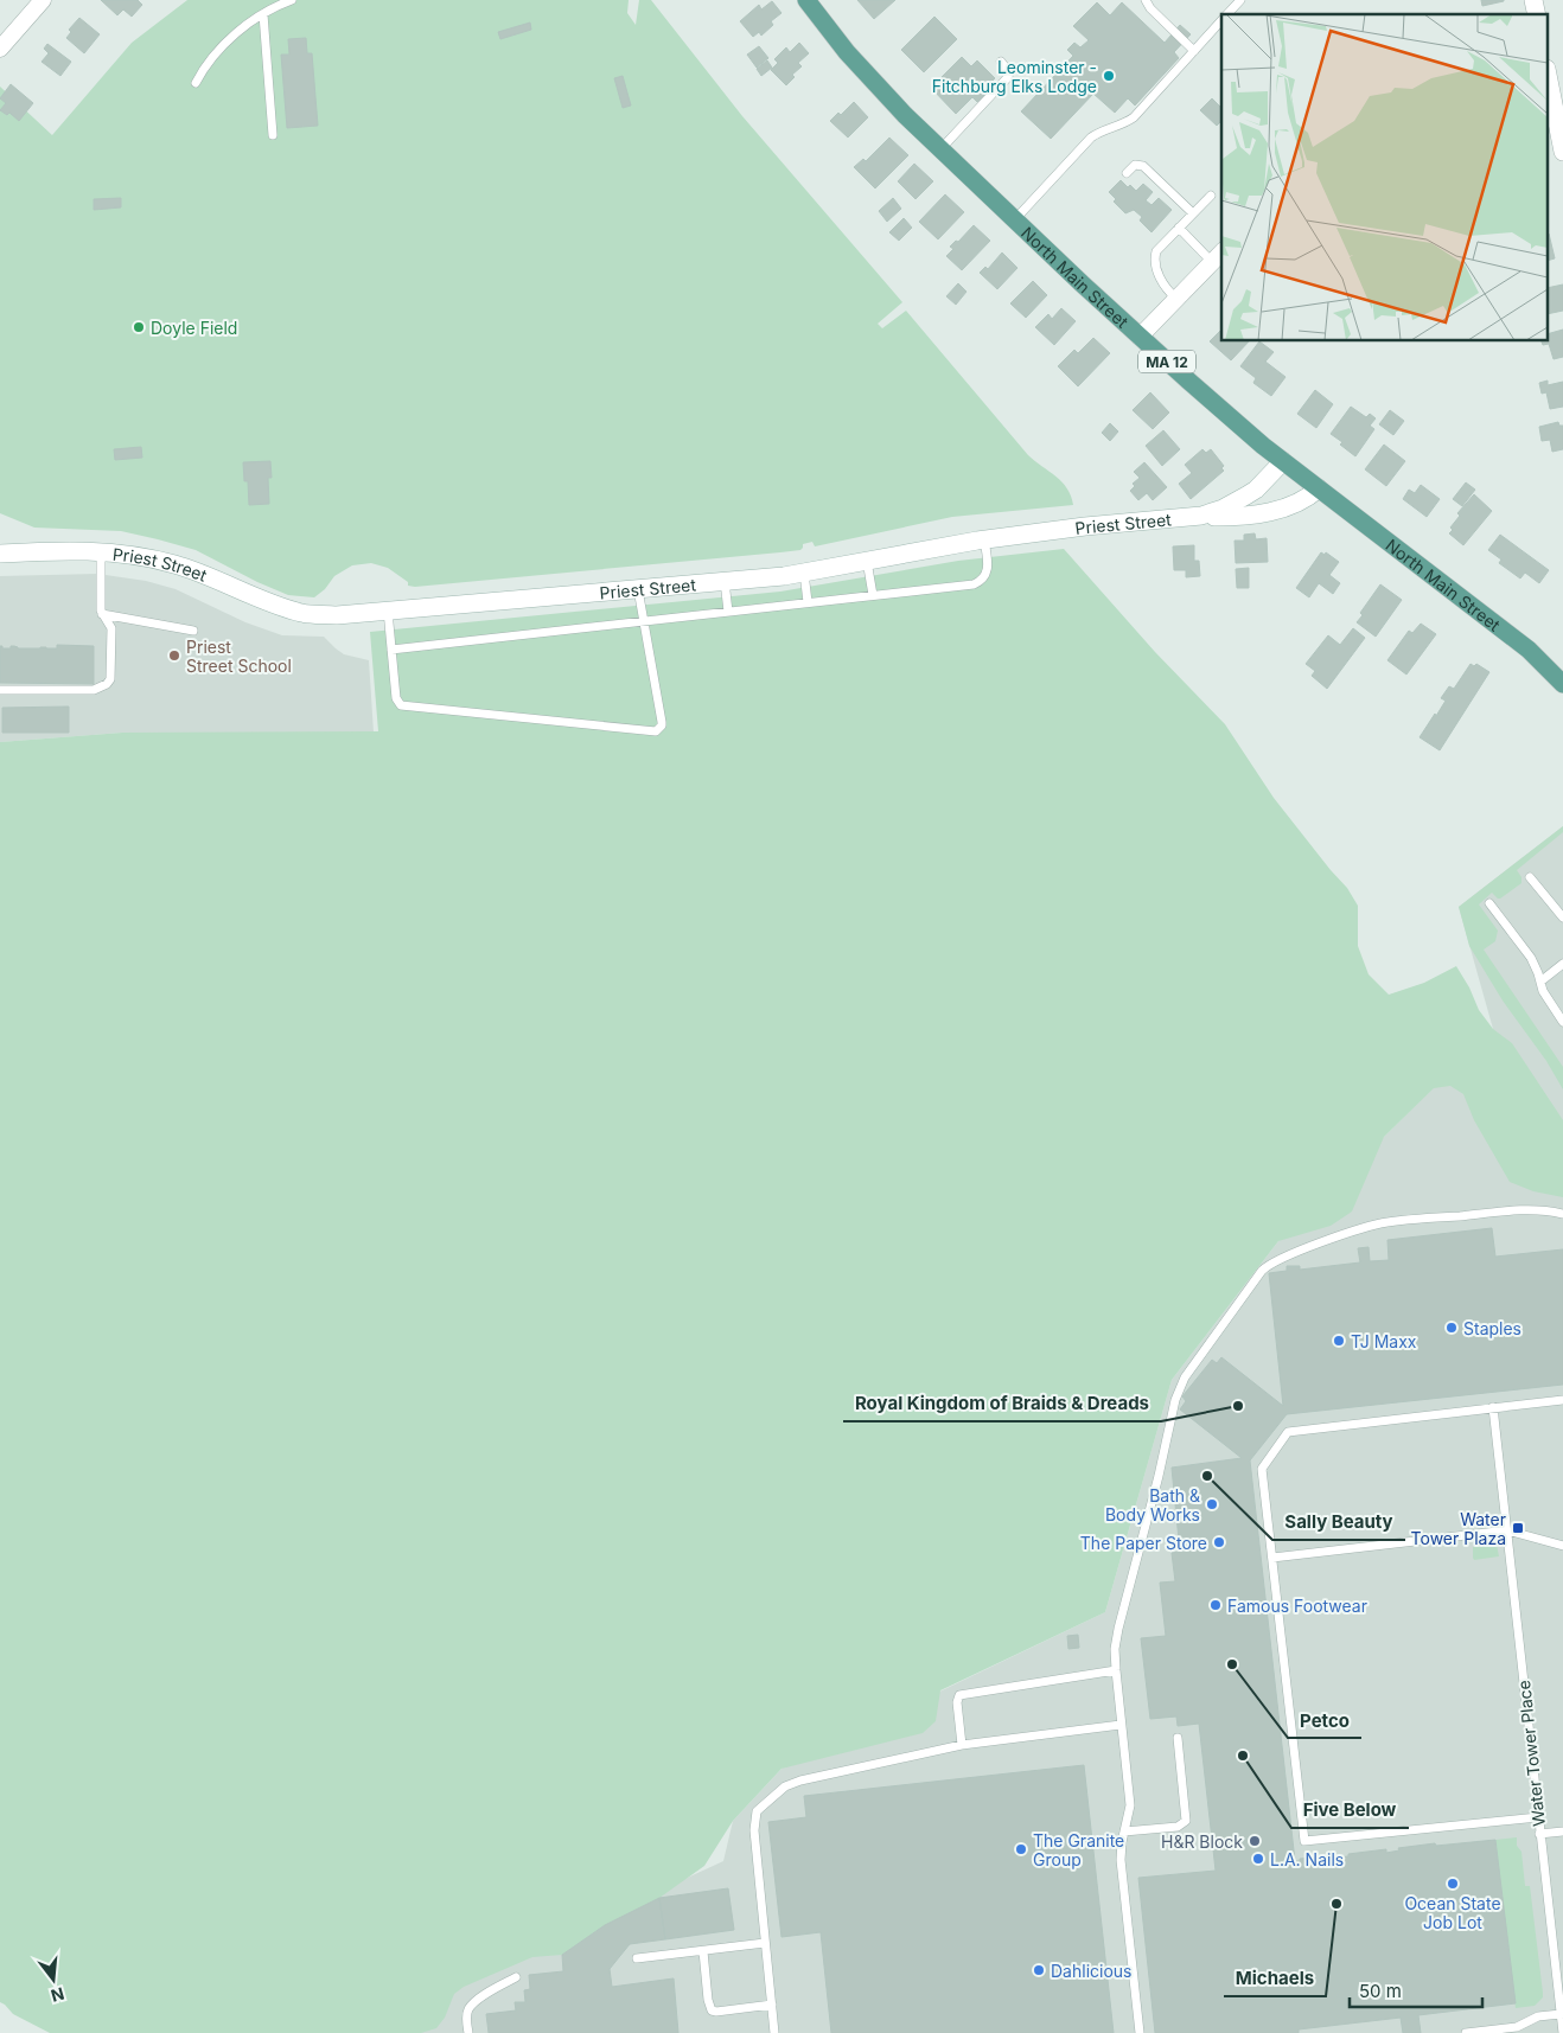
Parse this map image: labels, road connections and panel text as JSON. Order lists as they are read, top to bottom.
{
  "streets": {
    "main road": ["North Main Street", "MA 12", "Priest Street"],
    "lane": ["Water Tower Place"]
  },
  "crossings": [
    ["North Main Street", "Priest Street"]
  ],
  "places": {
    "other": [
      "Leominster - Fitchburg Elks Lodge",
      "Doyle Field",
      "Priest Street School",
      "Staples",
      "TJ Maxx",
      "Royal Kingdom of Braids & Dreads",
      "Sally Beauty",
      "Bath & Body Works",
      "The Paper Store",
      "Famous Footwear",
      "Petco",
      "Five Below",
      "H&R Block",
      "The Granite Group",
      "L.A. Nails",
      "Ocean State Job Lot",
      "Michaels",
      "Dahlicious"
    ],
    "transit": ["Water Tower Plaza"]
  },
  "scale_bar": "50 m",
  "north": "bottom"
}
